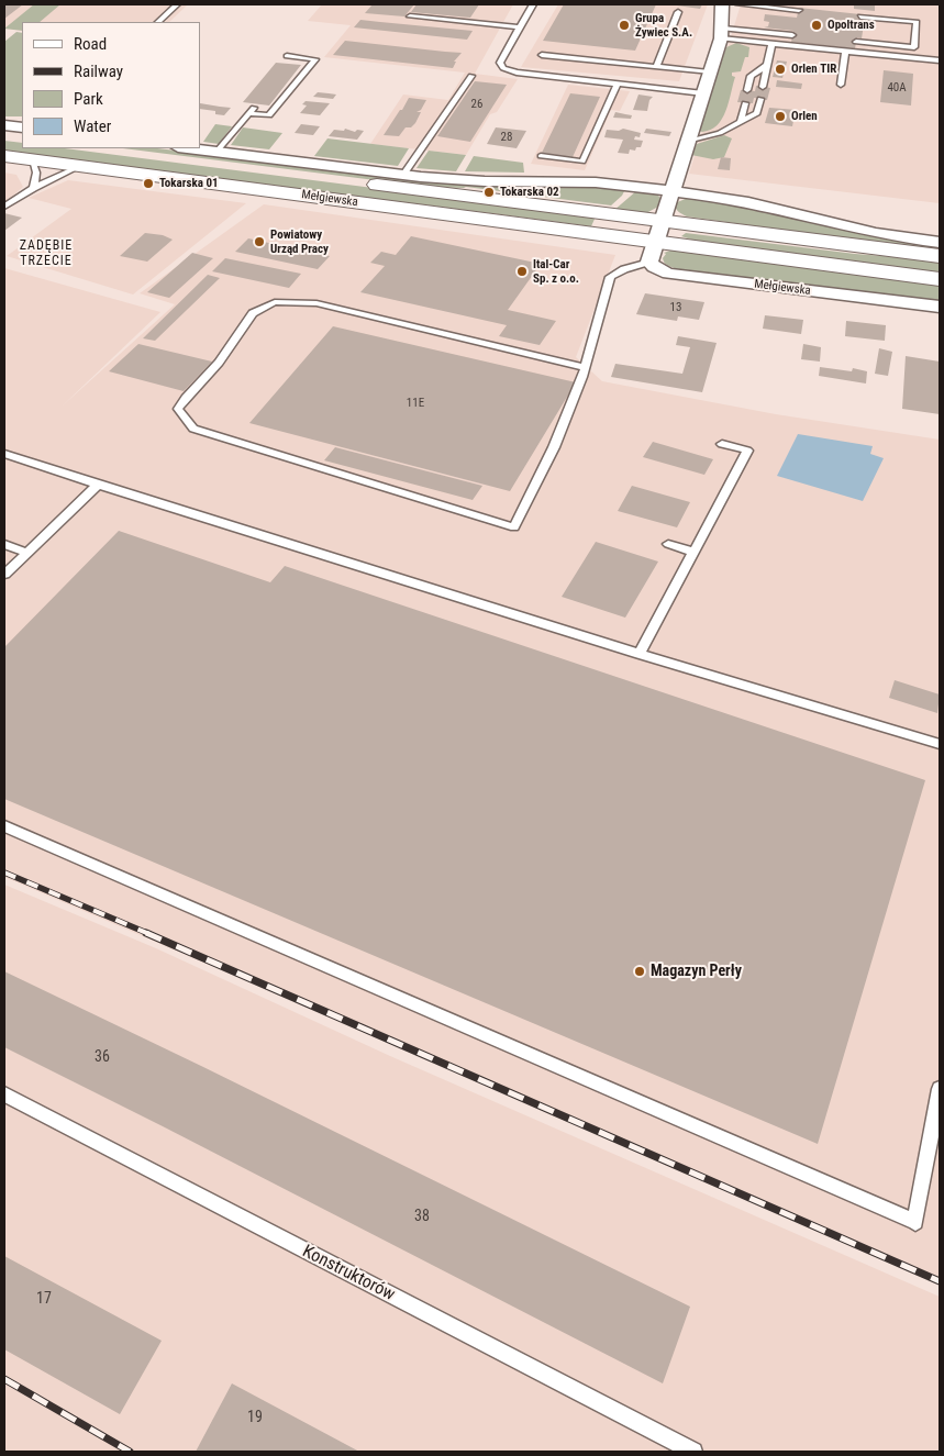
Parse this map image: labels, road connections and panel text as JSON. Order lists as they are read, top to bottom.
{
  "streets": {
    "main road": ["Mełgiewska"],
    "lane": ["Konstruktorów"]
  },
  "districts": ["ZADĘBIE TRZECIE"],
  "places": [
    "Grupa Żywiec S.A.",
    "Opoltrans",
    "Orlen TIR",
    "Orlen",
    "Tokarska 01",
    "Tokarska 02",
    "Powiatowy Urząd Pracy",
    "Ital-Car Sp. z o.o.",
    "Magazyn Perły"
  ],
  "house_numbers": [
    "40A",
    "26",
    "28",
    "13",
    "11E",
    "36",
    "38",
    "17",
    "19"
  ],
  "legend": [
    "Road",
    "Railway",
    "Park",
    "Water"
  ]
}
